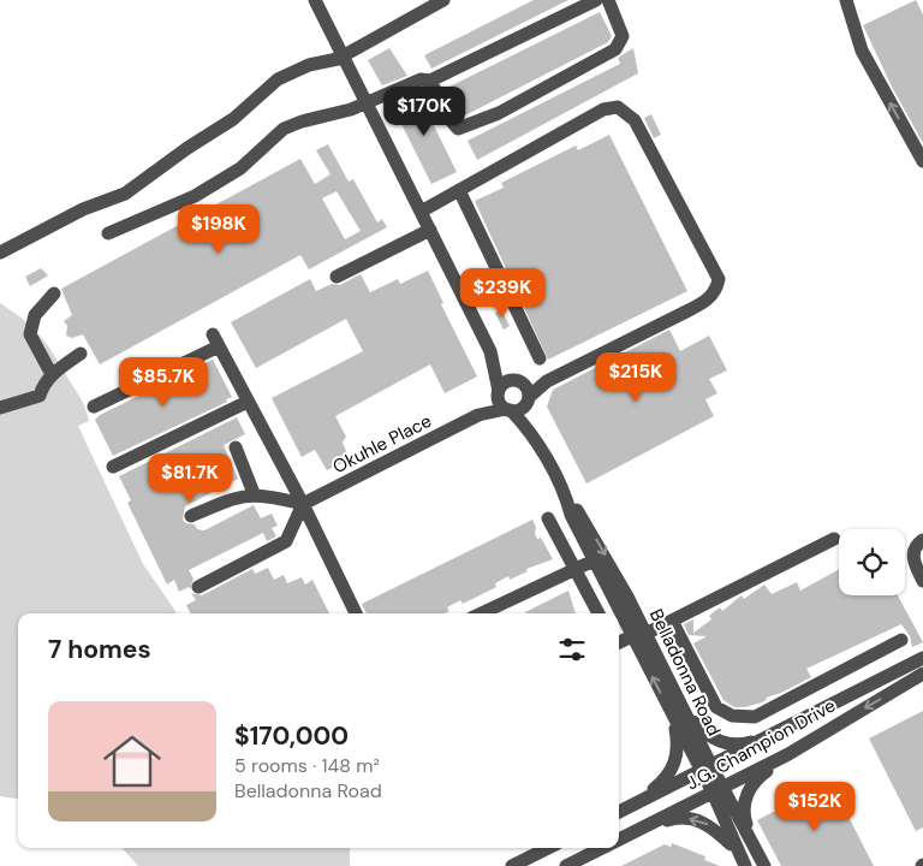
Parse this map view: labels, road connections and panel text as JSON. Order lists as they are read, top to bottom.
{
  "streets": {
    "street": ["Okuhle Place", "Belladonna Road", "J.G. Champion Drive"]
  },
  "crossings": [
    ["Okuhle Place", "Belladonna Road"],
    ["Belladonna Road", "J.G. Champion Drive"]
  ],
  "page": {
    "price": [
      "$170K",
      "$198K",
      "$239K",
      "$215K",
      "$85.7K",
      "$81.7K",
      "$152K"
    ],
    "heading": "7 homes",
    "list": [
      {
        "name": "$170,000",
        "note": "5 rooms · 148 m² · Belladonna Road"
      }
    ]
  }
}
